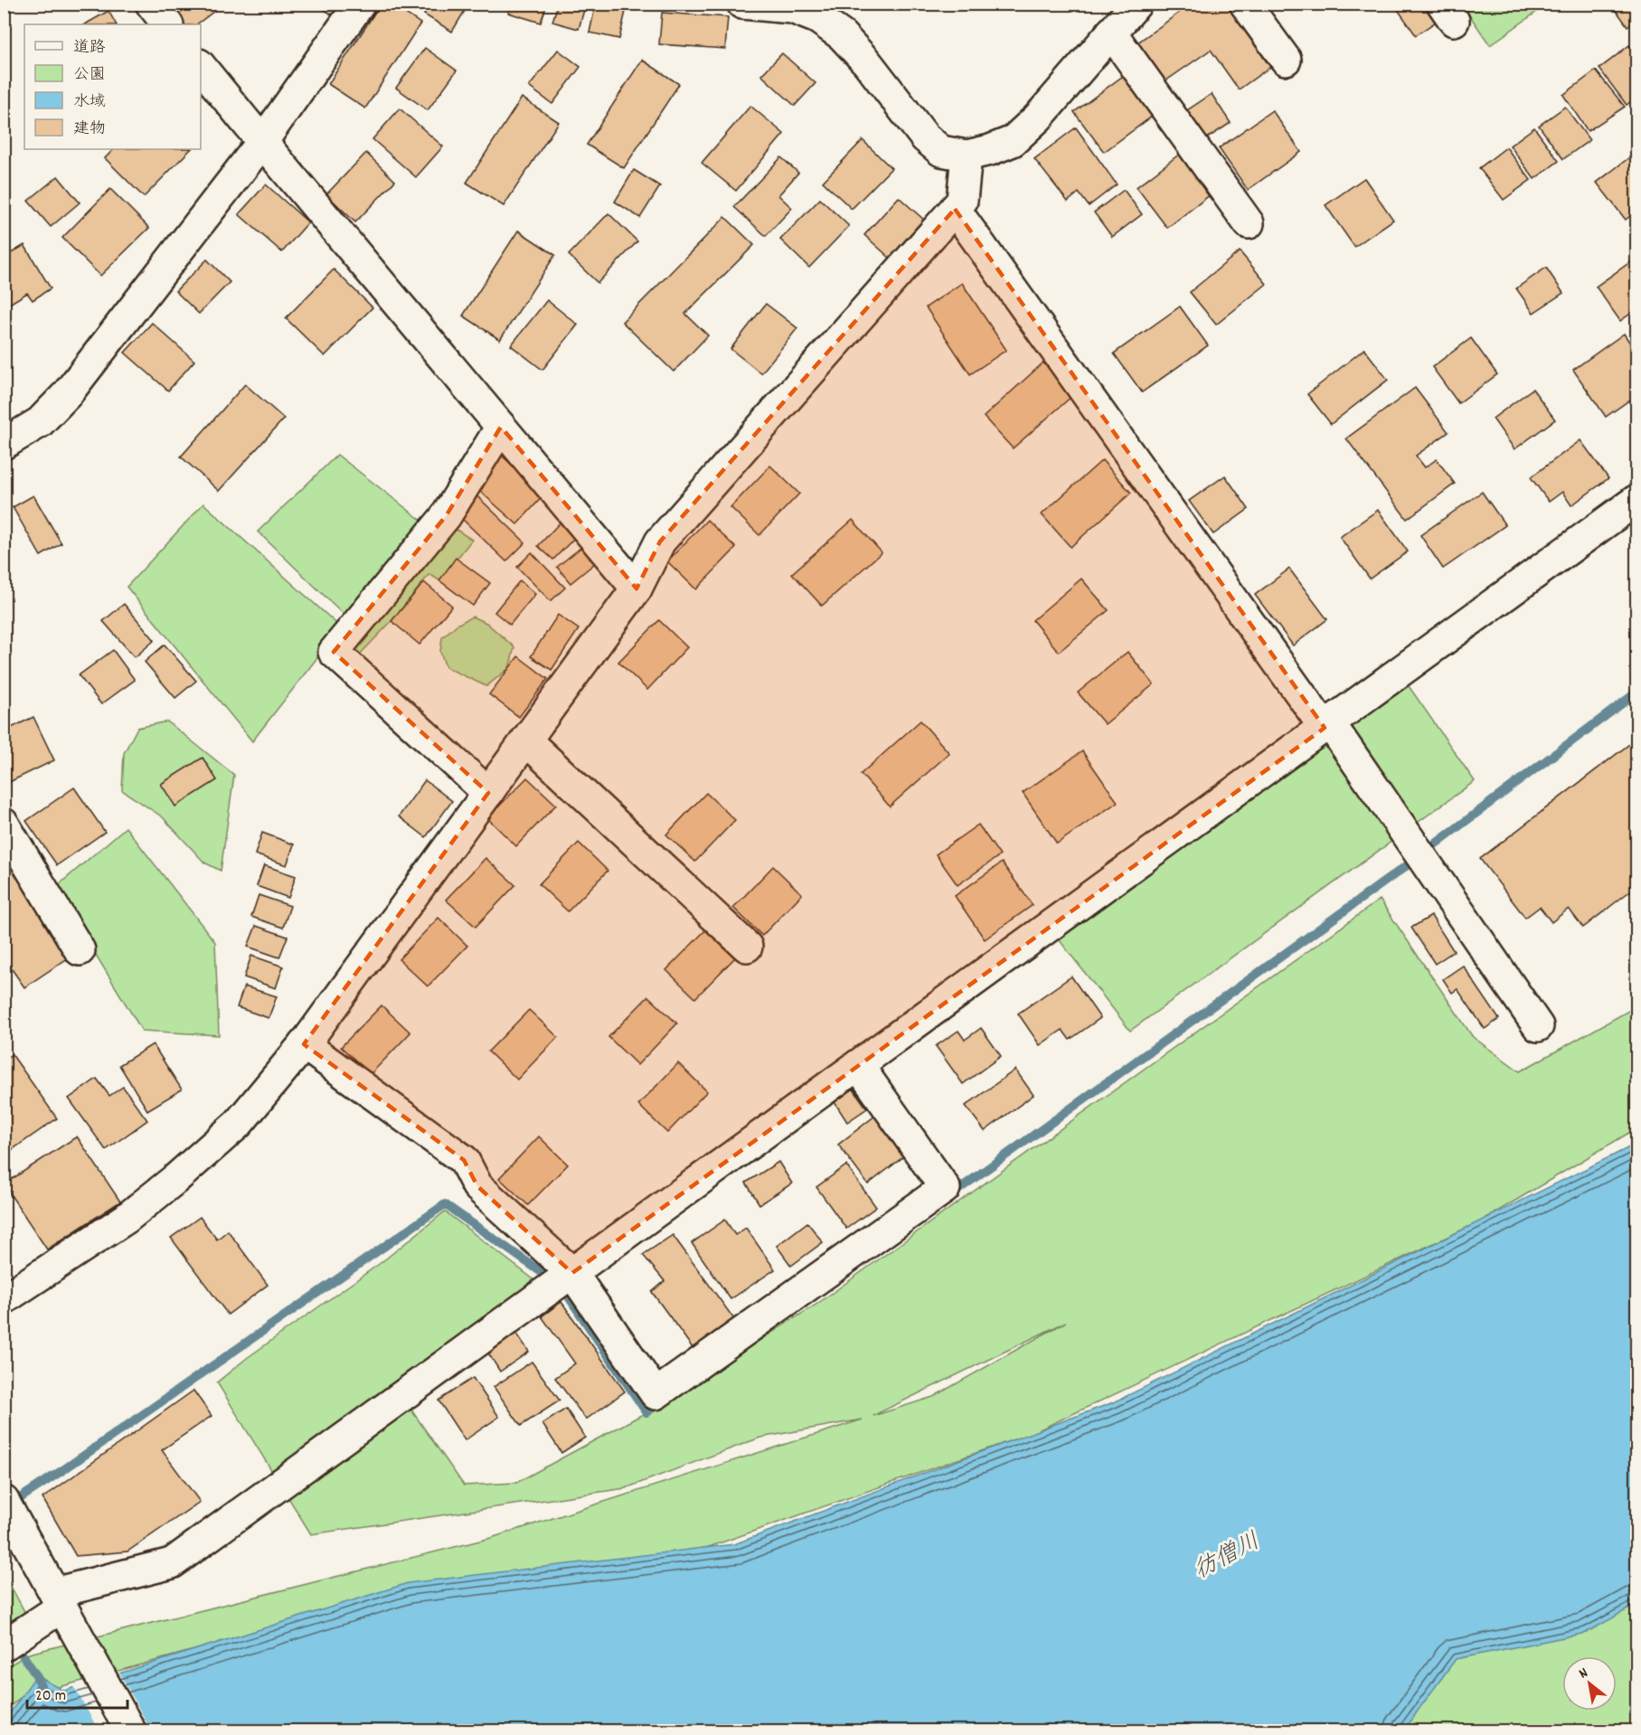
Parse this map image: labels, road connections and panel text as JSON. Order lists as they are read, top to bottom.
{
  "water": ["彷僧川"],
  "legend": [
    "道路",
    "公園",
    "水域",
    "建物"
  ],
  "scale_bar": "20 m",
  "north": "top left"
}
